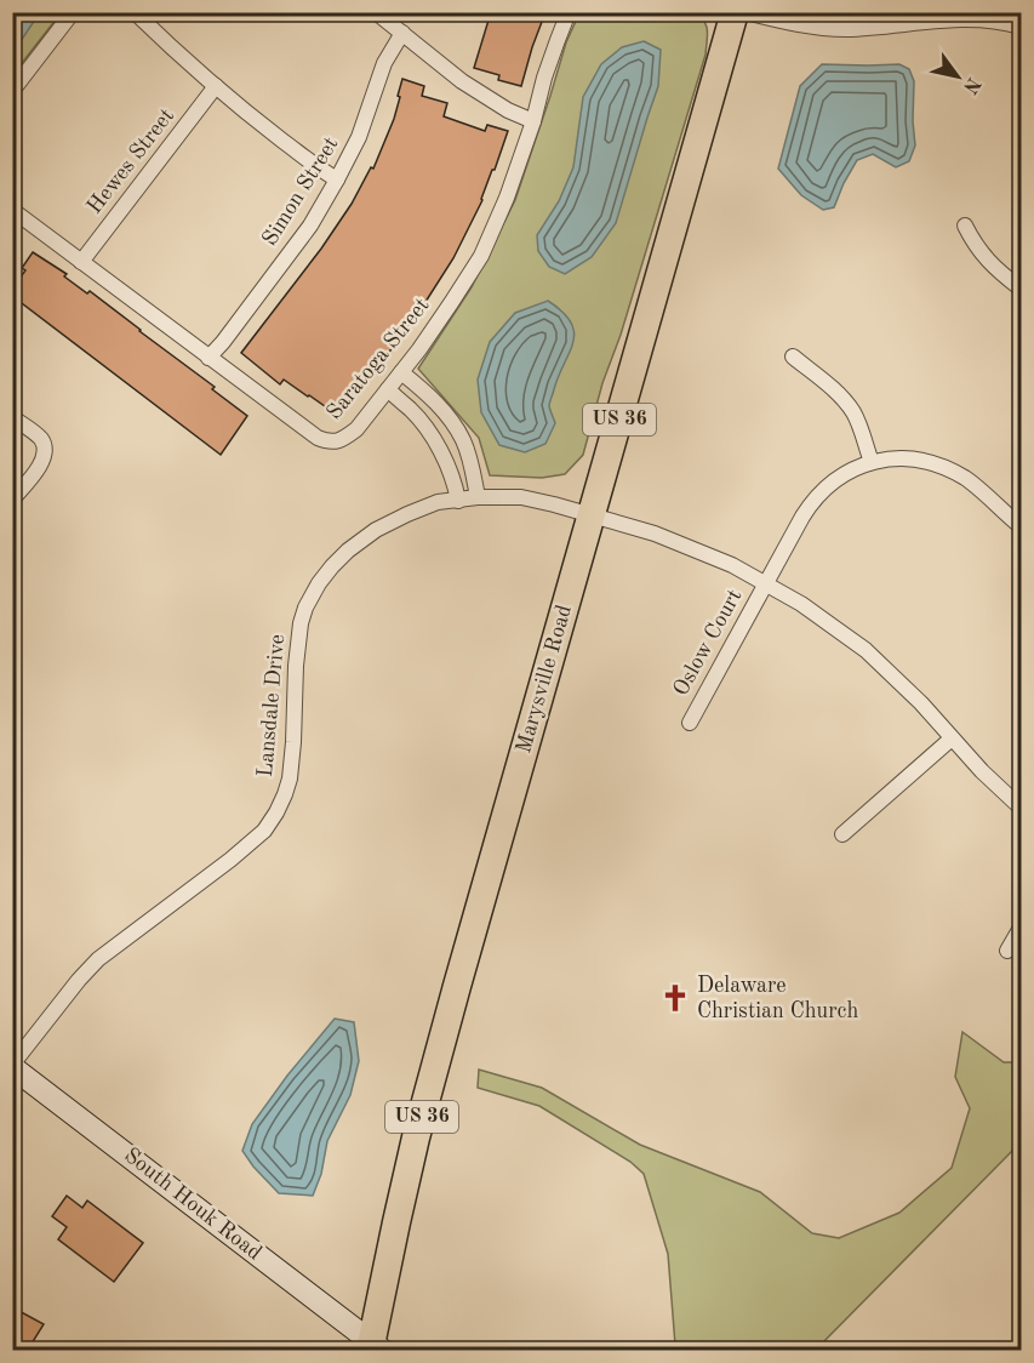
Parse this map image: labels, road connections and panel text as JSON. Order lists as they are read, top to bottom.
{
  "streets": {
    "highway": ["US 36", "Marysville Road"],
    "street": [
      "Hewes Street",
      "Simon Street",
      "Saratoga Street",
      "Oslow Court",
      "Lansdale Drive",
      "South Houk Road"
    ]
  },
  "crossings": [
    ["Hewes Street", "Saratoga Street"],
    ["Simon Street", "Saratoga Street"],
    ["Oslow Court", "Lansdale Drive"],
    ["Marysville Road", "Lansdale Drive"],
    ["Marysville Road", "South Houk Road"],
    ["Lansdale Drive", "South Houk Road"]
  ],
  "places": {
    "church": ["Delaware Christian Church"]
  },
  "north": "bottom right"
}
